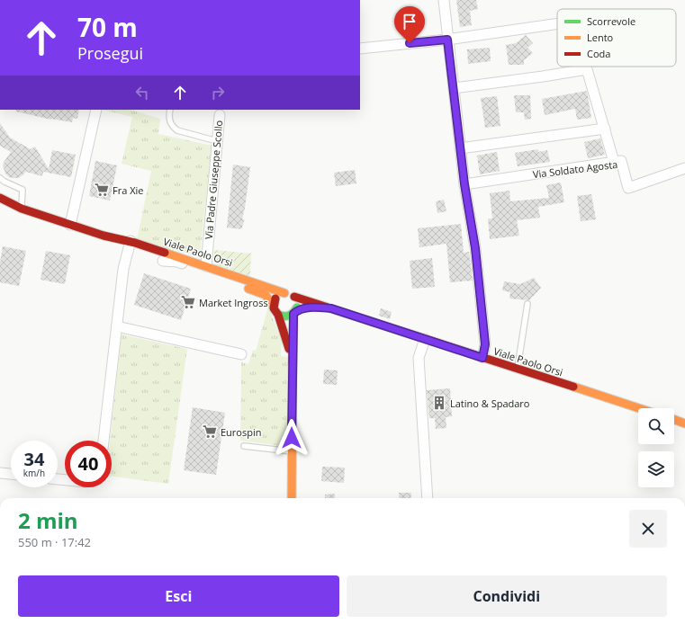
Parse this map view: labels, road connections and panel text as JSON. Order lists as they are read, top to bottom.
{
  "streets": {
    "main road": ["Viale Paolo Orsi"],
    "street": ["Via Soldato Agosta", "Via Padre Giuseppe Scollo"]
  },
  "crossings": [
    ["Via Padre Giuseppe Scollo", "Viale Paolo Orsi"]
  ],
  "places": {
    "supermarket": ["Fra Xie", "Market Ingross", "Eurospin"],
    "building": ["Latino & Spadaro"]
  },
  "legend": ["Scorrevole", "Lento", "Coda"],
  "page": {
    "turn": ["70 m", "Prosegui"],
    "speed": "34 km/h",
    "limit": "40",
    "heading": ["2 min", "550 m · 17:42"],
    "buttons": ["Esci", "Condividi"]
  }
}
